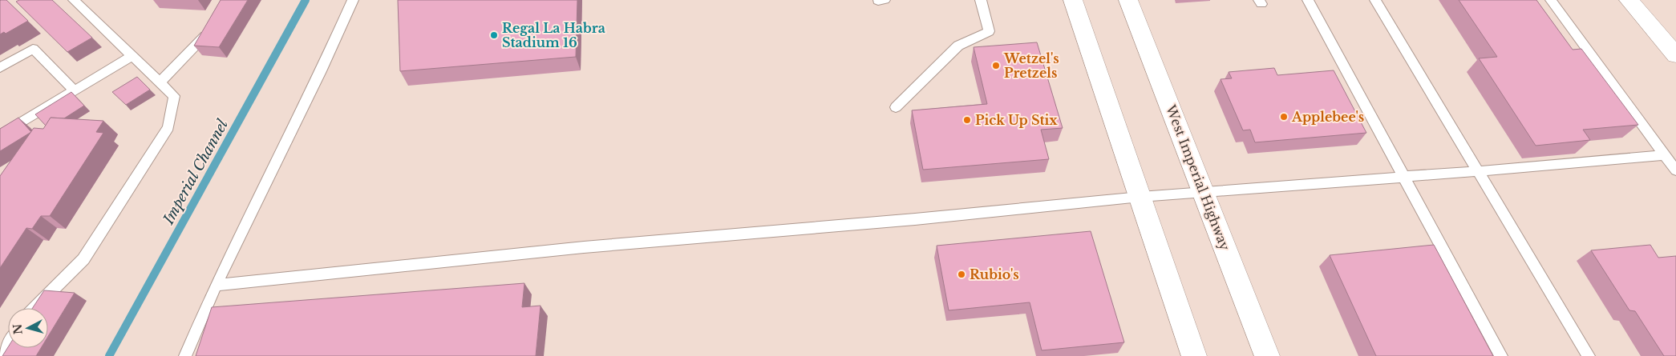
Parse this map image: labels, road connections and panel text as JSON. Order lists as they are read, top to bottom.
{
  "streets": {
    "main road": ["West Imperial Highway"]
  },
  "water": ["Imperial Channel"],
  "places": [
    "Regal La Habra Stadium 16",
    "Wetzel's Pretzels",
    "Applebee's",
    "Pick Up Stix",
    "Rubio's"
  ],
  "north": "left"
}
